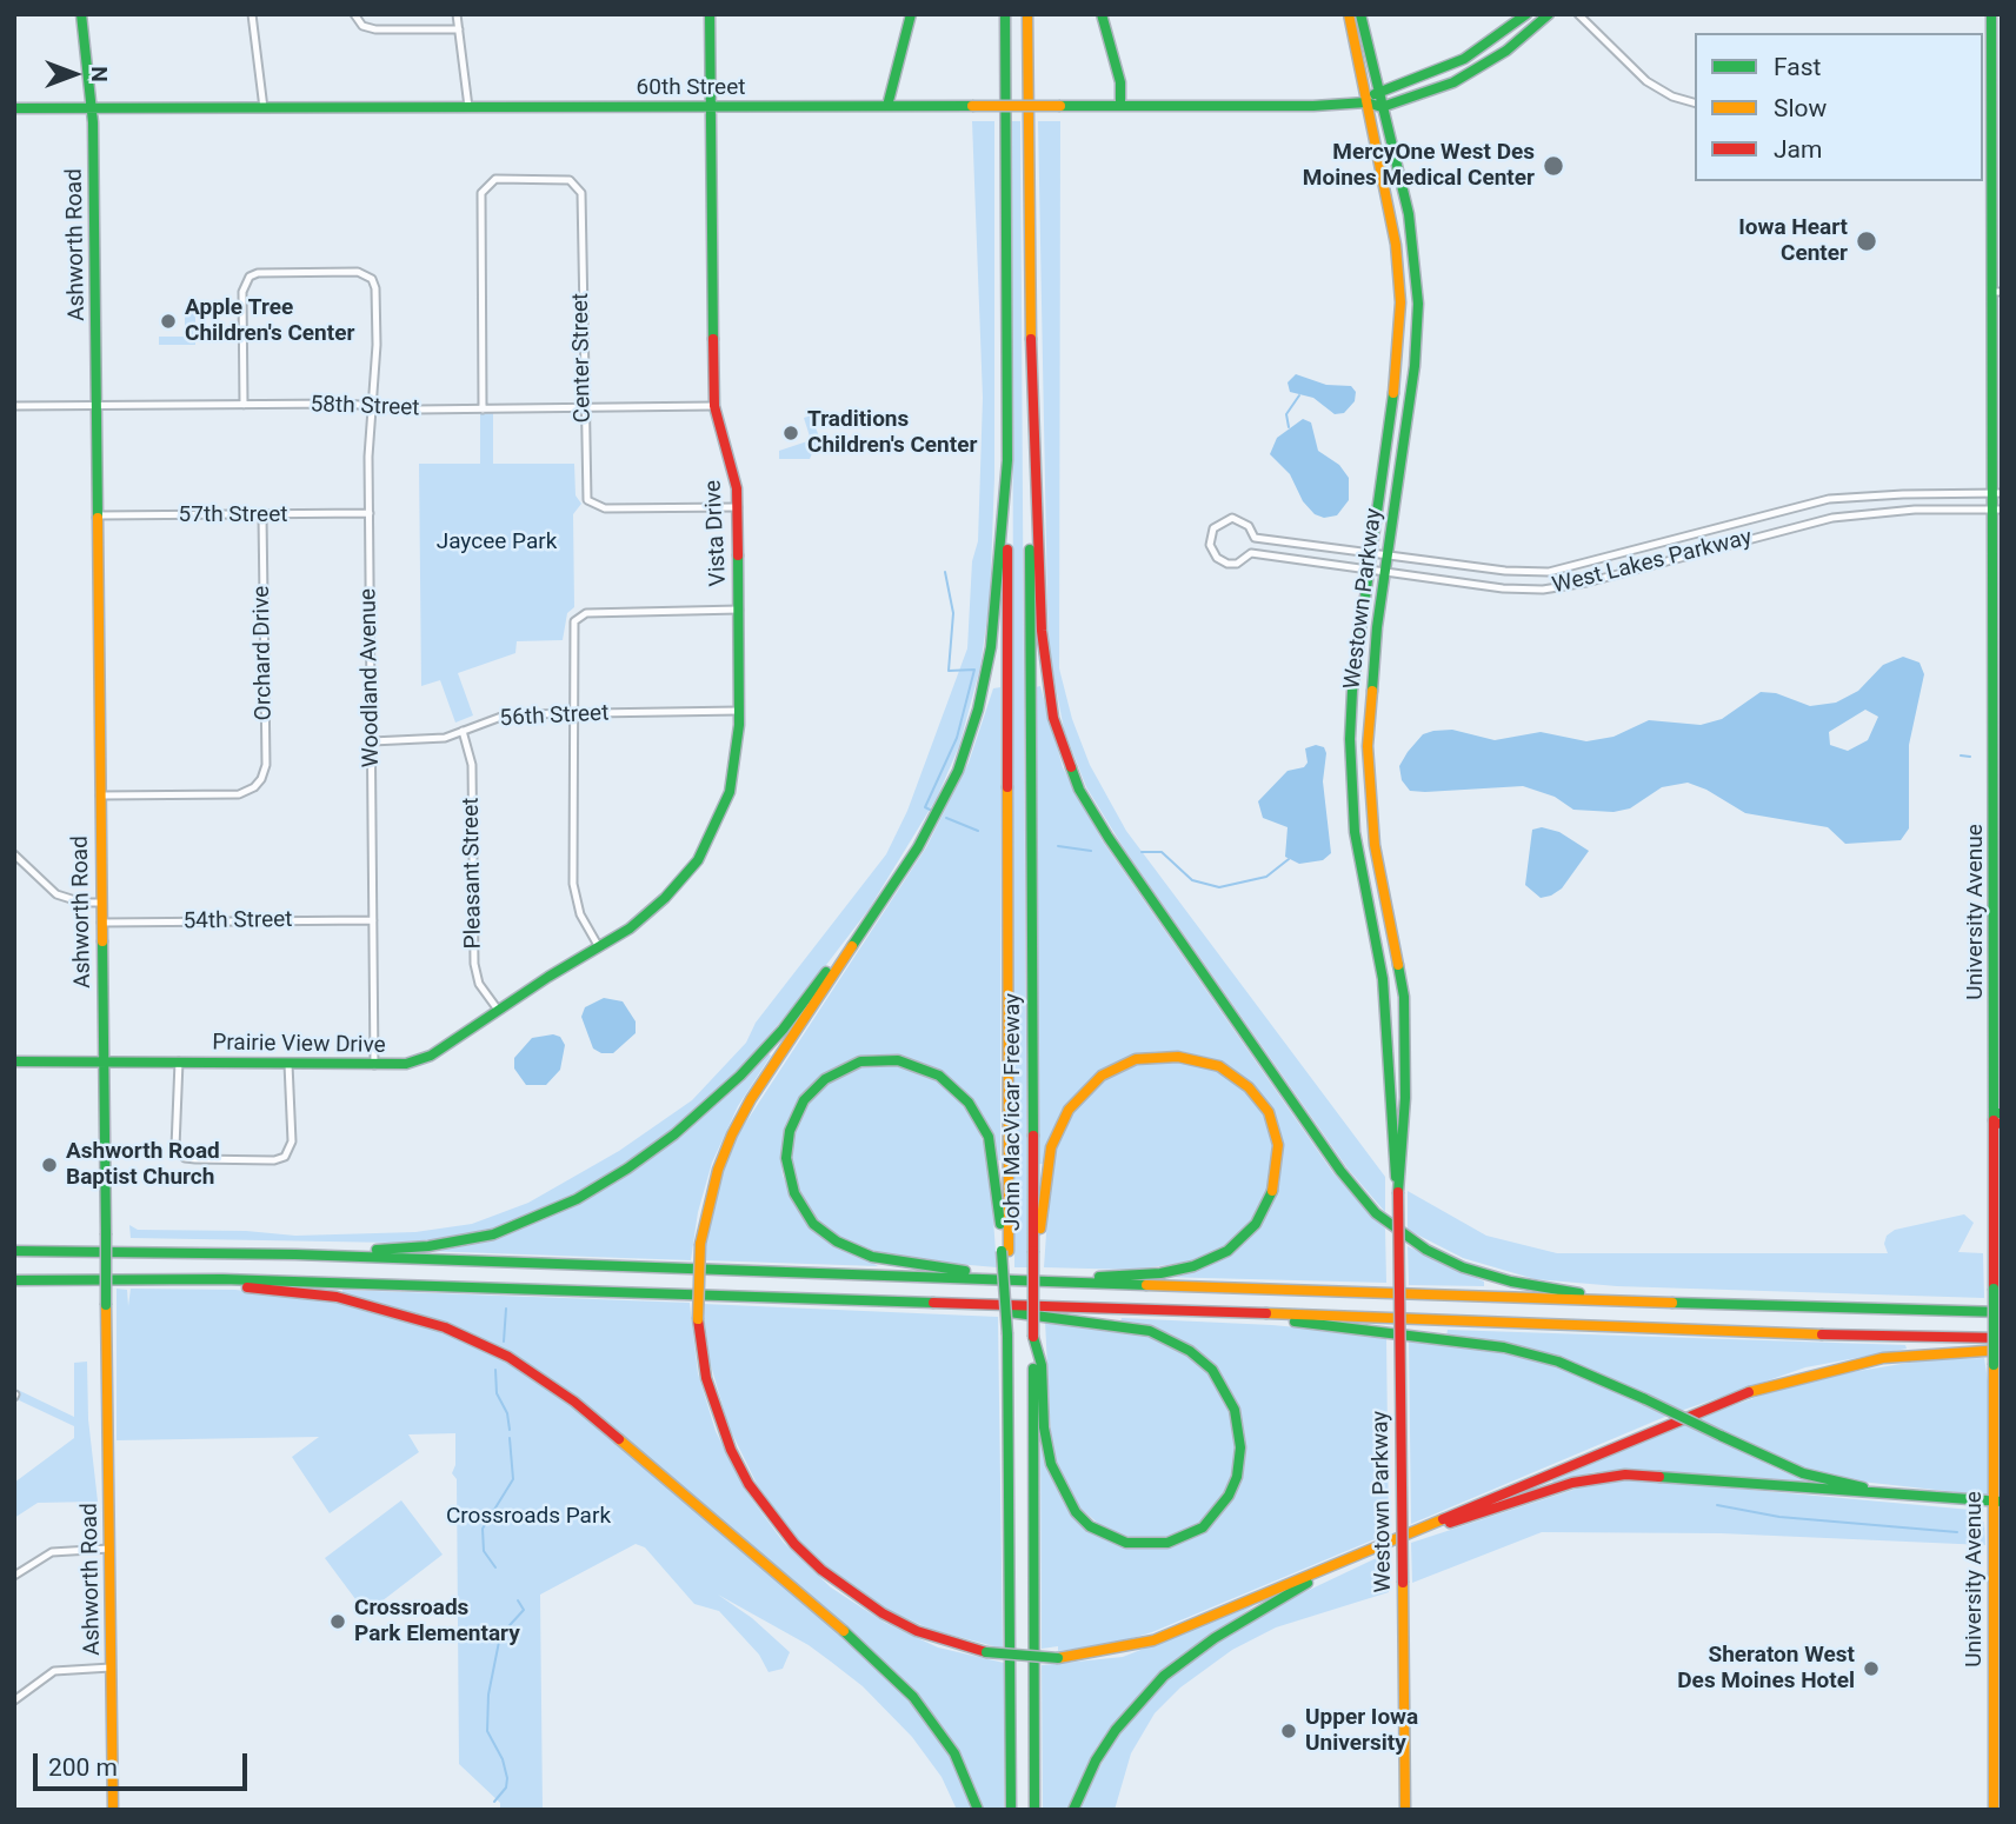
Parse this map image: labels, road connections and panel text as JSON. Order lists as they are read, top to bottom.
{
  "streets": {
    "main road": [
      "60th Street",
      "Ashworth Road",
      "Vista Drive",
      "Westown Parkway",
      "University Avenue",
      "Prairie View Drive",
      "John MacVicar Freeway"
    ],
    "street": [
      "Center Street",
      "58th Street",
      "57th Street",
      "West Lakes Parkway",
      "Orchard Drive",
      "Woodland Avenue",
      "56th Street",
      "Pleasant Street",
      "54th Street"
    ]
  },
  "crossings": [
    ["60th Street", "Ashworth Road"],
    ["60th Street", "Vista Drive"],
    ["60th Street", "Westown Parkway"],
    ["Ashworth Road", "58th Street"],
    ["Ashworth Road", "57th Street"],
    ["Ashworth Road", "Orchard Drive"],
    ["Ashworth Road", "54th Street"],
    ["Ashworth Road", "Prairie View Drive"],
    ["Center Street", "58th Street"],
    ["Center Street", "Vista Drive"],
    ["58th Street", "Vista Drive"],
    ["58th Street", "Woodland Avenue"],
    ["57th Street", "Orchard Drive"],
    ["57th Street", "Woodland Avenue"],
    ["Vista Drive", "56th Street"],
    ["Vista Drive", "Prairie View Drive"],
    ["West Lakes Parkway", "Westown Parkway"],
    ["West Lakes Parkway", "University Avenue"],
    ["Woodland Avenue", "56th Street"],
    ["Woodland Avenue", "54th Street"],
    ["Woodland Avenue", "Prairie View Drive"],
    ["56th Street", "Pleasant Street"],
    ["Pleasant Street", "Prairie View Drive"]
  ],
  "parks": ["Jaycee Park", "Crossroads Park"],
  "places": [
    "MercyOne West Des Moines Medical Center",
    "Iowa Heart Center",
    "Apple Tree Children's Center",
    "Traditions Children's Center",
    "Ashworth Road Baptist Church",
    "Crossroads Park Elementary",
    "Sheraton West Des Moines Hotel",
    "Upper Iowa University"
  ],
  "legend": ["Fast", "Slow", "Jam"],
  "scale_bar": "200 m",
  "north": "right"
}
